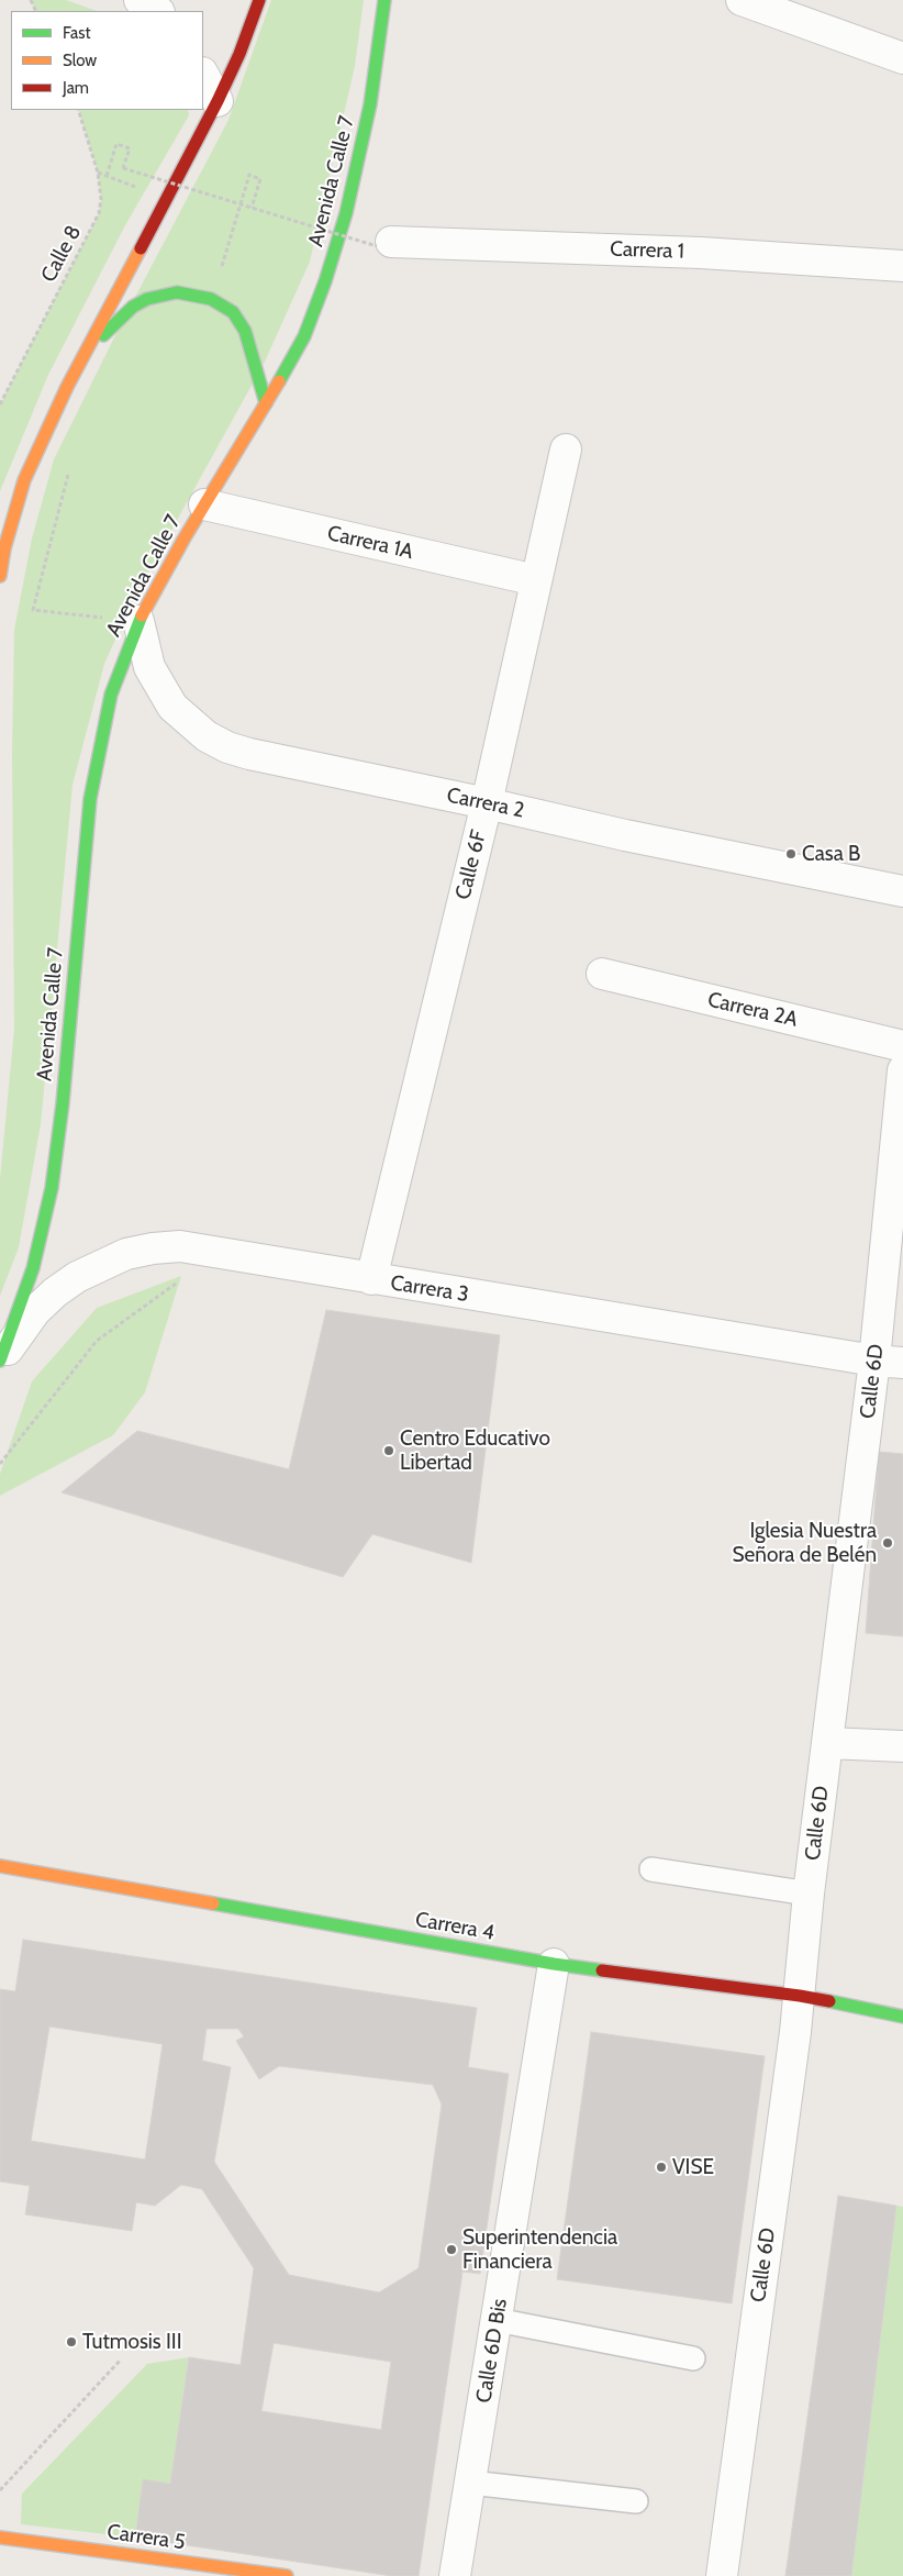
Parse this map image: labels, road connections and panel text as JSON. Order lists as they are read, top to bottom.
{
  "streets": {
    "street": [
      "Avenida Calle 7",
      "Carrera 1",
      "Carrera 1A",
      "Carrera 2",
      "Calle 6F",
      "Carrera 2A",
      "Carrera 3",
      "Calle 6D",
      "Carrera 4",
      "Calle 6D Bis",
      "Carrera 5"
    ],
    "path": ["Calle 8"]
  },
  "crossings": [
    ["Avenida Calle 7", "Carrera 1A"],
    ["Avenida Calle 7", "Carrera 2"],
    ["Avenida Calle 7", "Carrera 3"],
    ["Carrera 1A", "Calle 6F"],
    ["Carrera 2", "Calle 6F"],
    ["Calle 6F", "Carrera 3"],
    ["Carrera 3", "Calle 6D"],
    ["Calle 6D", "Carrera 4"],
    ["Carrera 4", "Calle 6D Bis"]
  ],
  "places": [
    "Casa B",
    "Centro Educativo Libertad",
    "Iglesia Nuestra Señora de Belén",
    "VISE",
    "Superintendencia Financiera",
    "Tutmosis III"
  ],
  "legend": ["Fast", "Slow", "Jam"]
}
